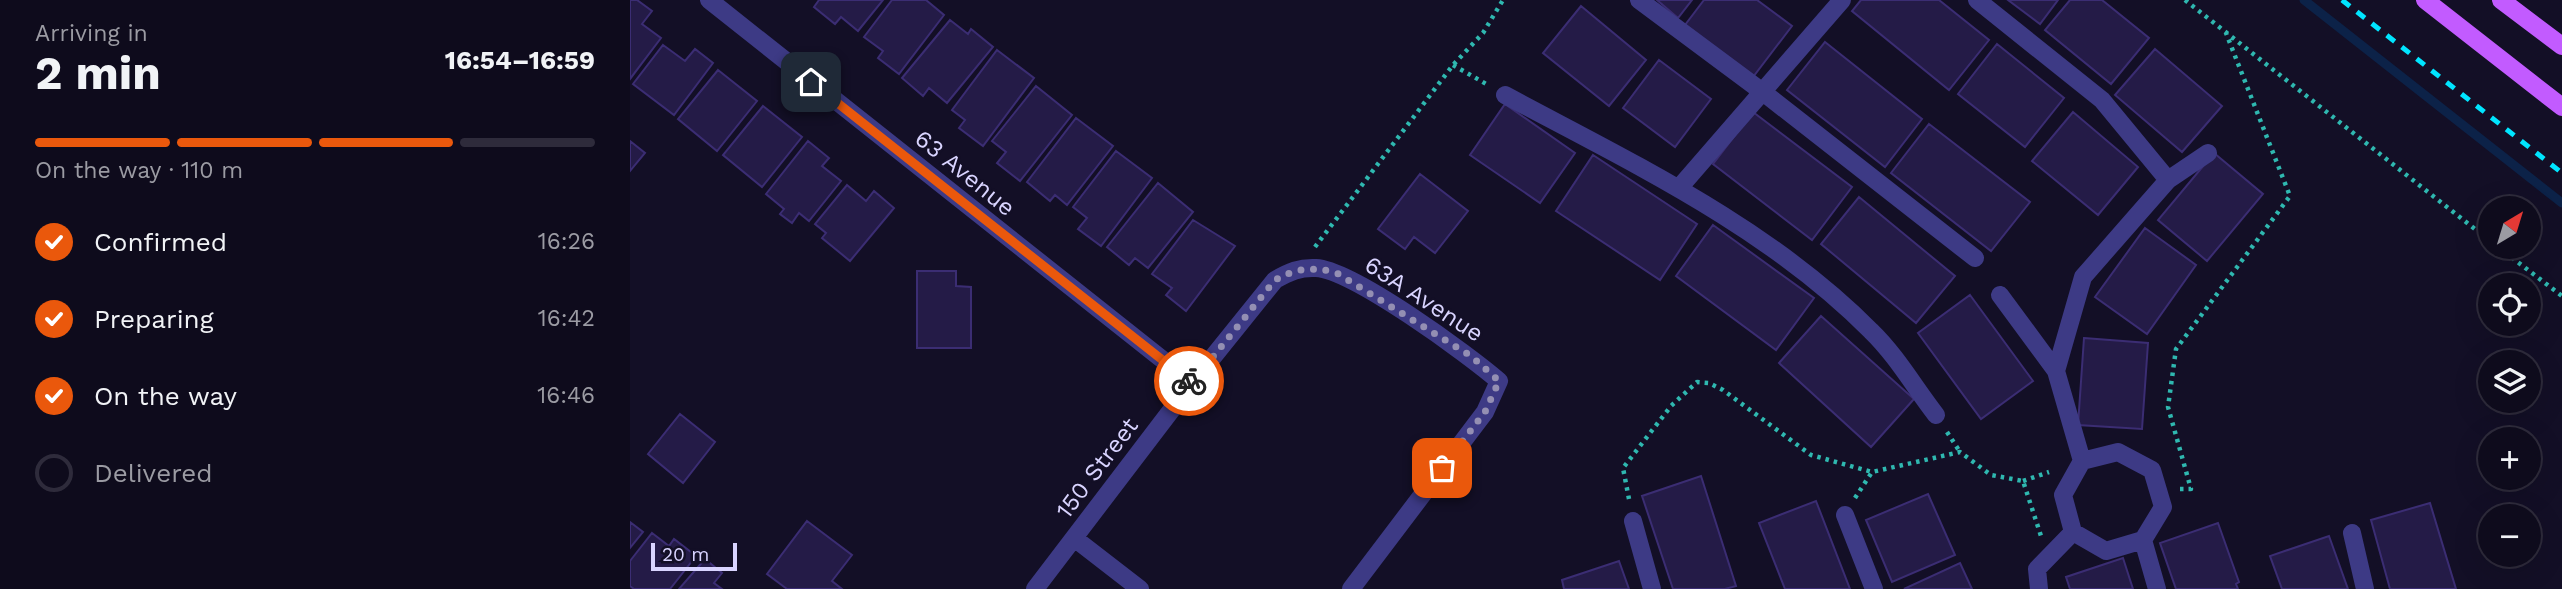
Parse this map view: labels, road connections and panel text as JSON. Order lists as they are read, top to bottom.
{
  "streets": {
    "street": ["63 Avenue", "63A Avenue", "150 Street"]
  },
  "crossings": [
    ["63 Avenue", "150 Street"],
    ["63A Avenue", "150 Street"]
  ],
  "scale_bar": "20 m",
  "north": "top right",
  "page": {
    "heading": ["2 min", "Arriving in", "16:54–16:59"],
    "bar": "On the way · 110 m",
    "map_buttons": ["+", "−"],
    "list": [
      ["Confirmed", "16:26"],
      ["Preparing", "16:42"],
      ["On the way", "16:46"],
      "Delivered"
    ],
    "scale": "20 m"
  }
}
